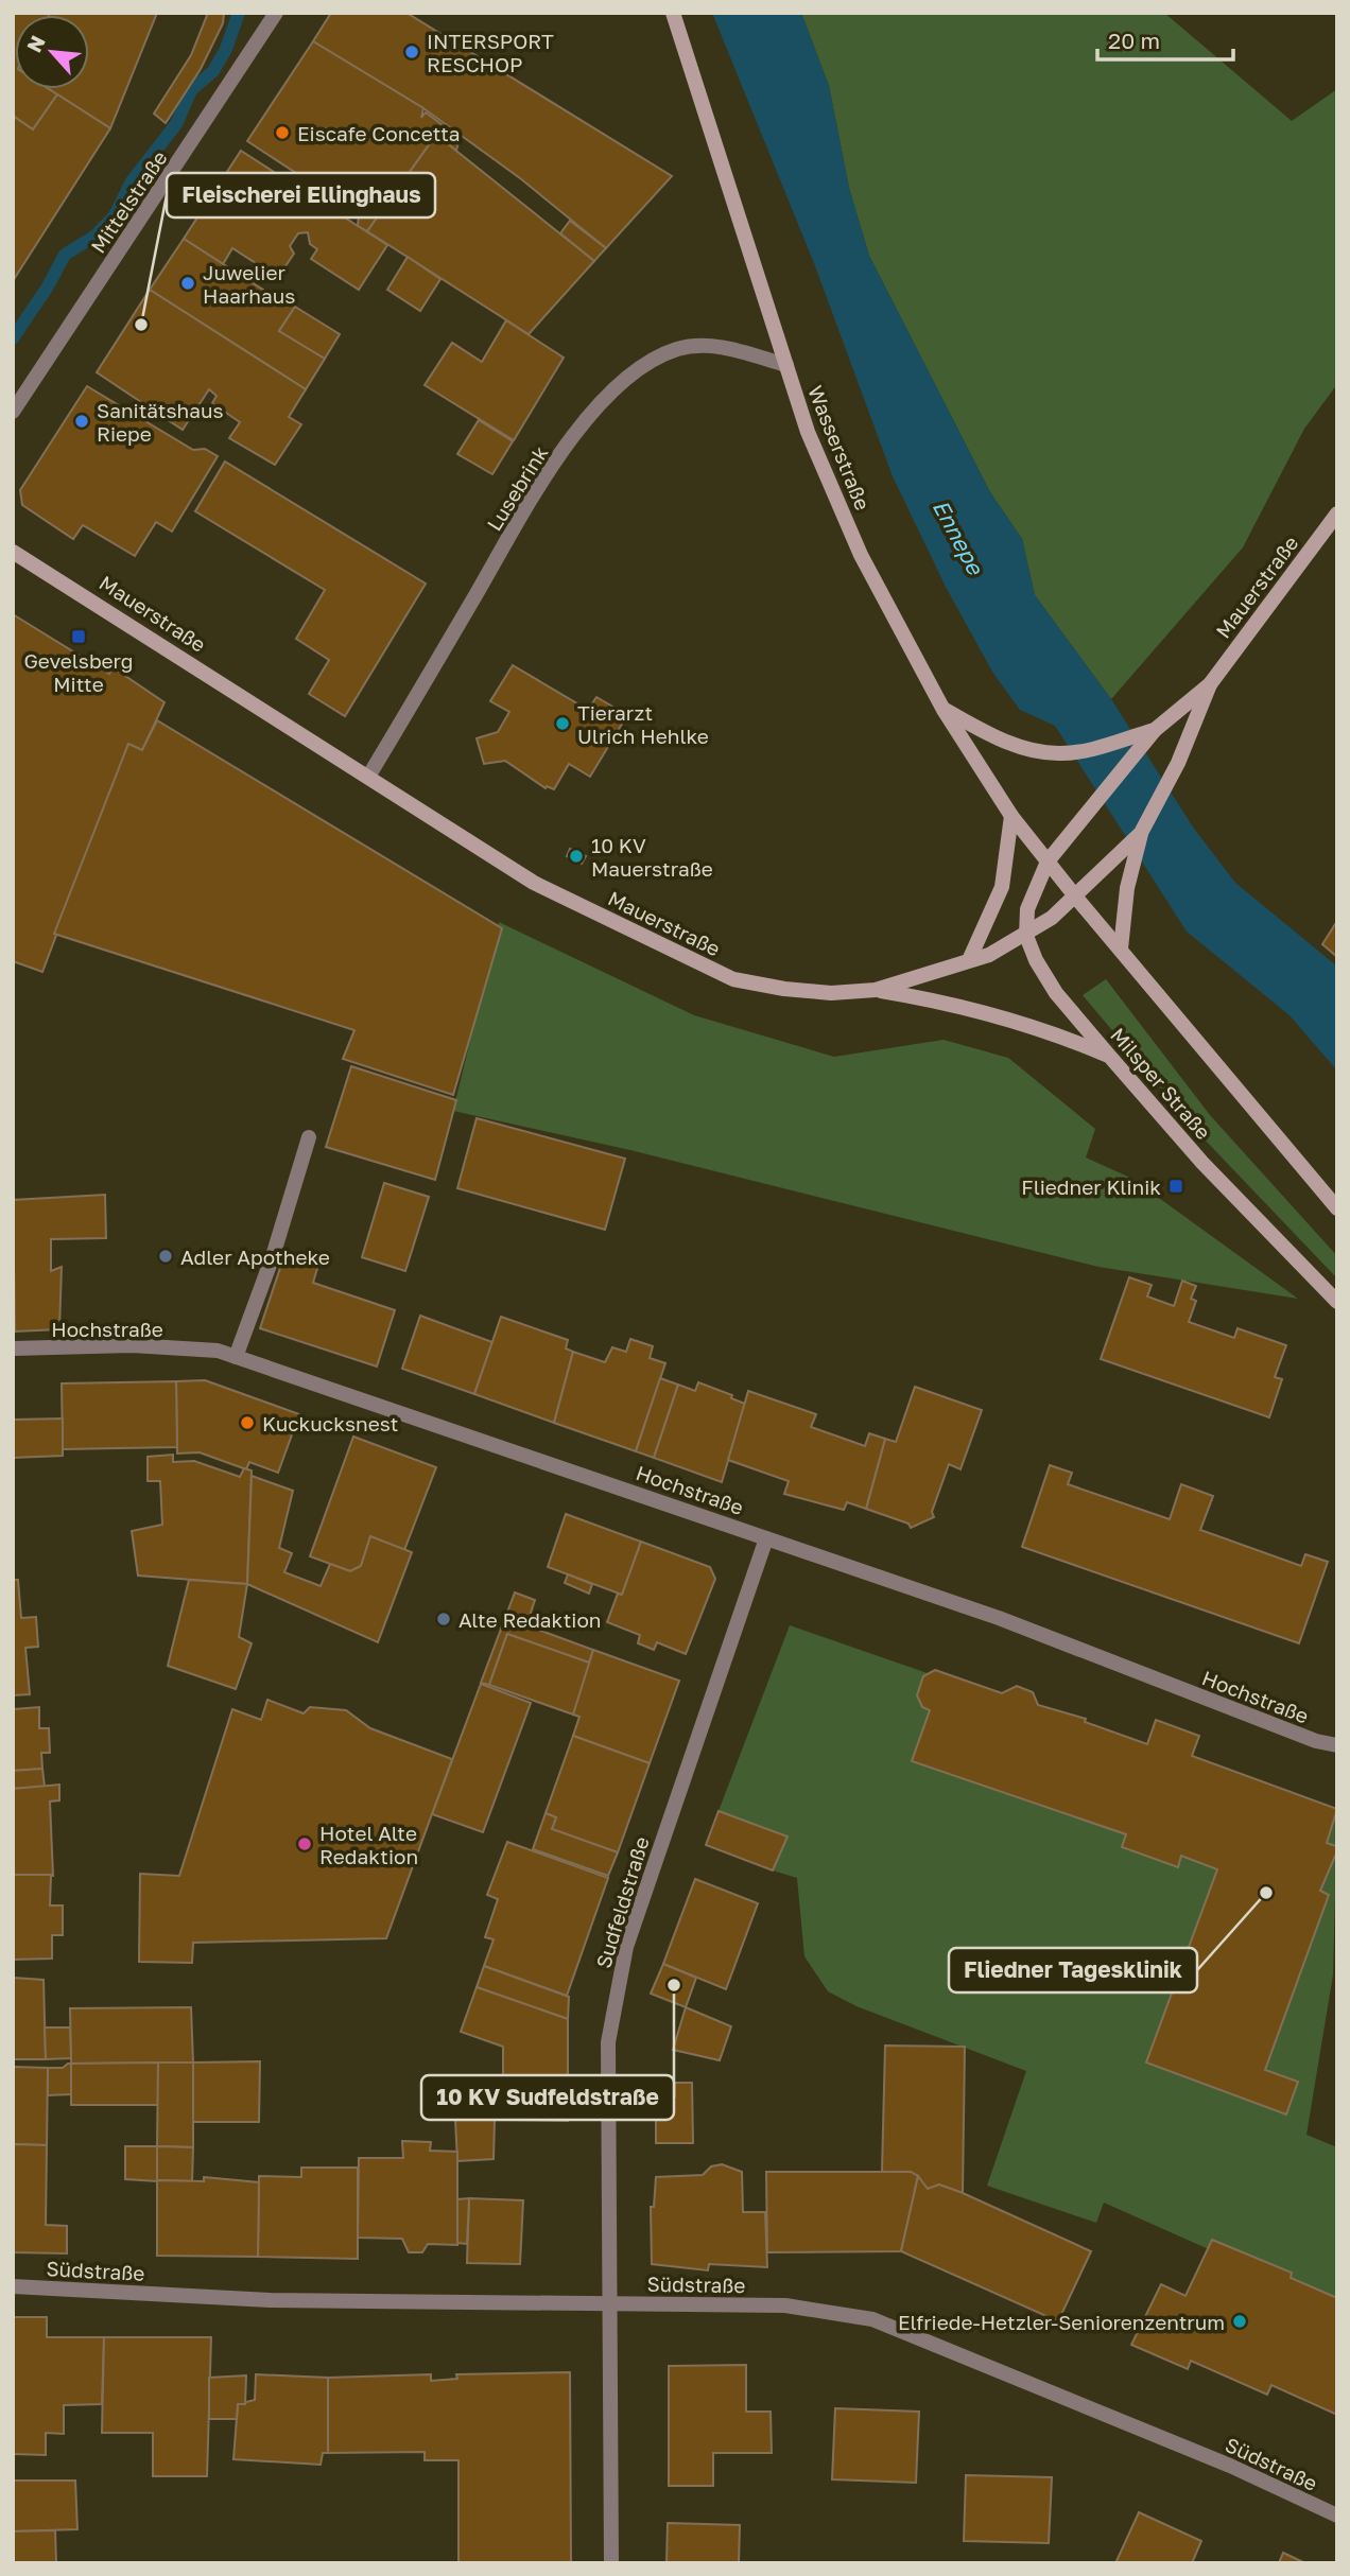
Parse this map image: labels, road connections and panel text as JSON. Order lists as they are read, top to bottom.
{
  "streets": {
    "main road": ["Wasserstraße", "Mauerstraße", "Milsper Straße"],
    "street": [
      "Mittelstraße",
      "Lusebrink",
      "Hochstraße",
      "Sudfeldstraße",
      "Südstraße"
    ]
  },
  "crossings": [
    ["Wasserstraße", "Lusebrink"],
    ["Wasserstraße", "Mauerstraße"],
    ["Lusebrink", "Mauerstraße"],
    ["Mauerstraße", "Milsper Straße"],
    ["Hochstraße", "Sudfeldstraße"],
    ["Sudfeldstraße", "Südstraße"]
  ],
  "water": ["Ennepe"],
  "places": {
    "other": [
      "INTERSPORT RESCHOP",
      "Eiscafe Concetta",
      "Juwelier Haarhaus",
      "Fleischerei Ellinghaus",
      "Sanitätshaus Riepe",
      "Tierarzt Ulrich Hehlke",
      "10 KV Mauerstraße",
      "Adler Apotheke",
      "Kuckucksnest",
      "Alte Redaktion",
      "Hotel Alte Redaktion",
      "Fliedner Tagesklinik",
      "10 KV Sudfeldstraße",
      "Elfriede-Hetzler-Seniorenzentrum"
    ],
    "transit": ["Gevelsberg Mitte", "Fliedner Klinik"]
  },
  "scale_bar": "20 m",
  "north": "top left"
}
